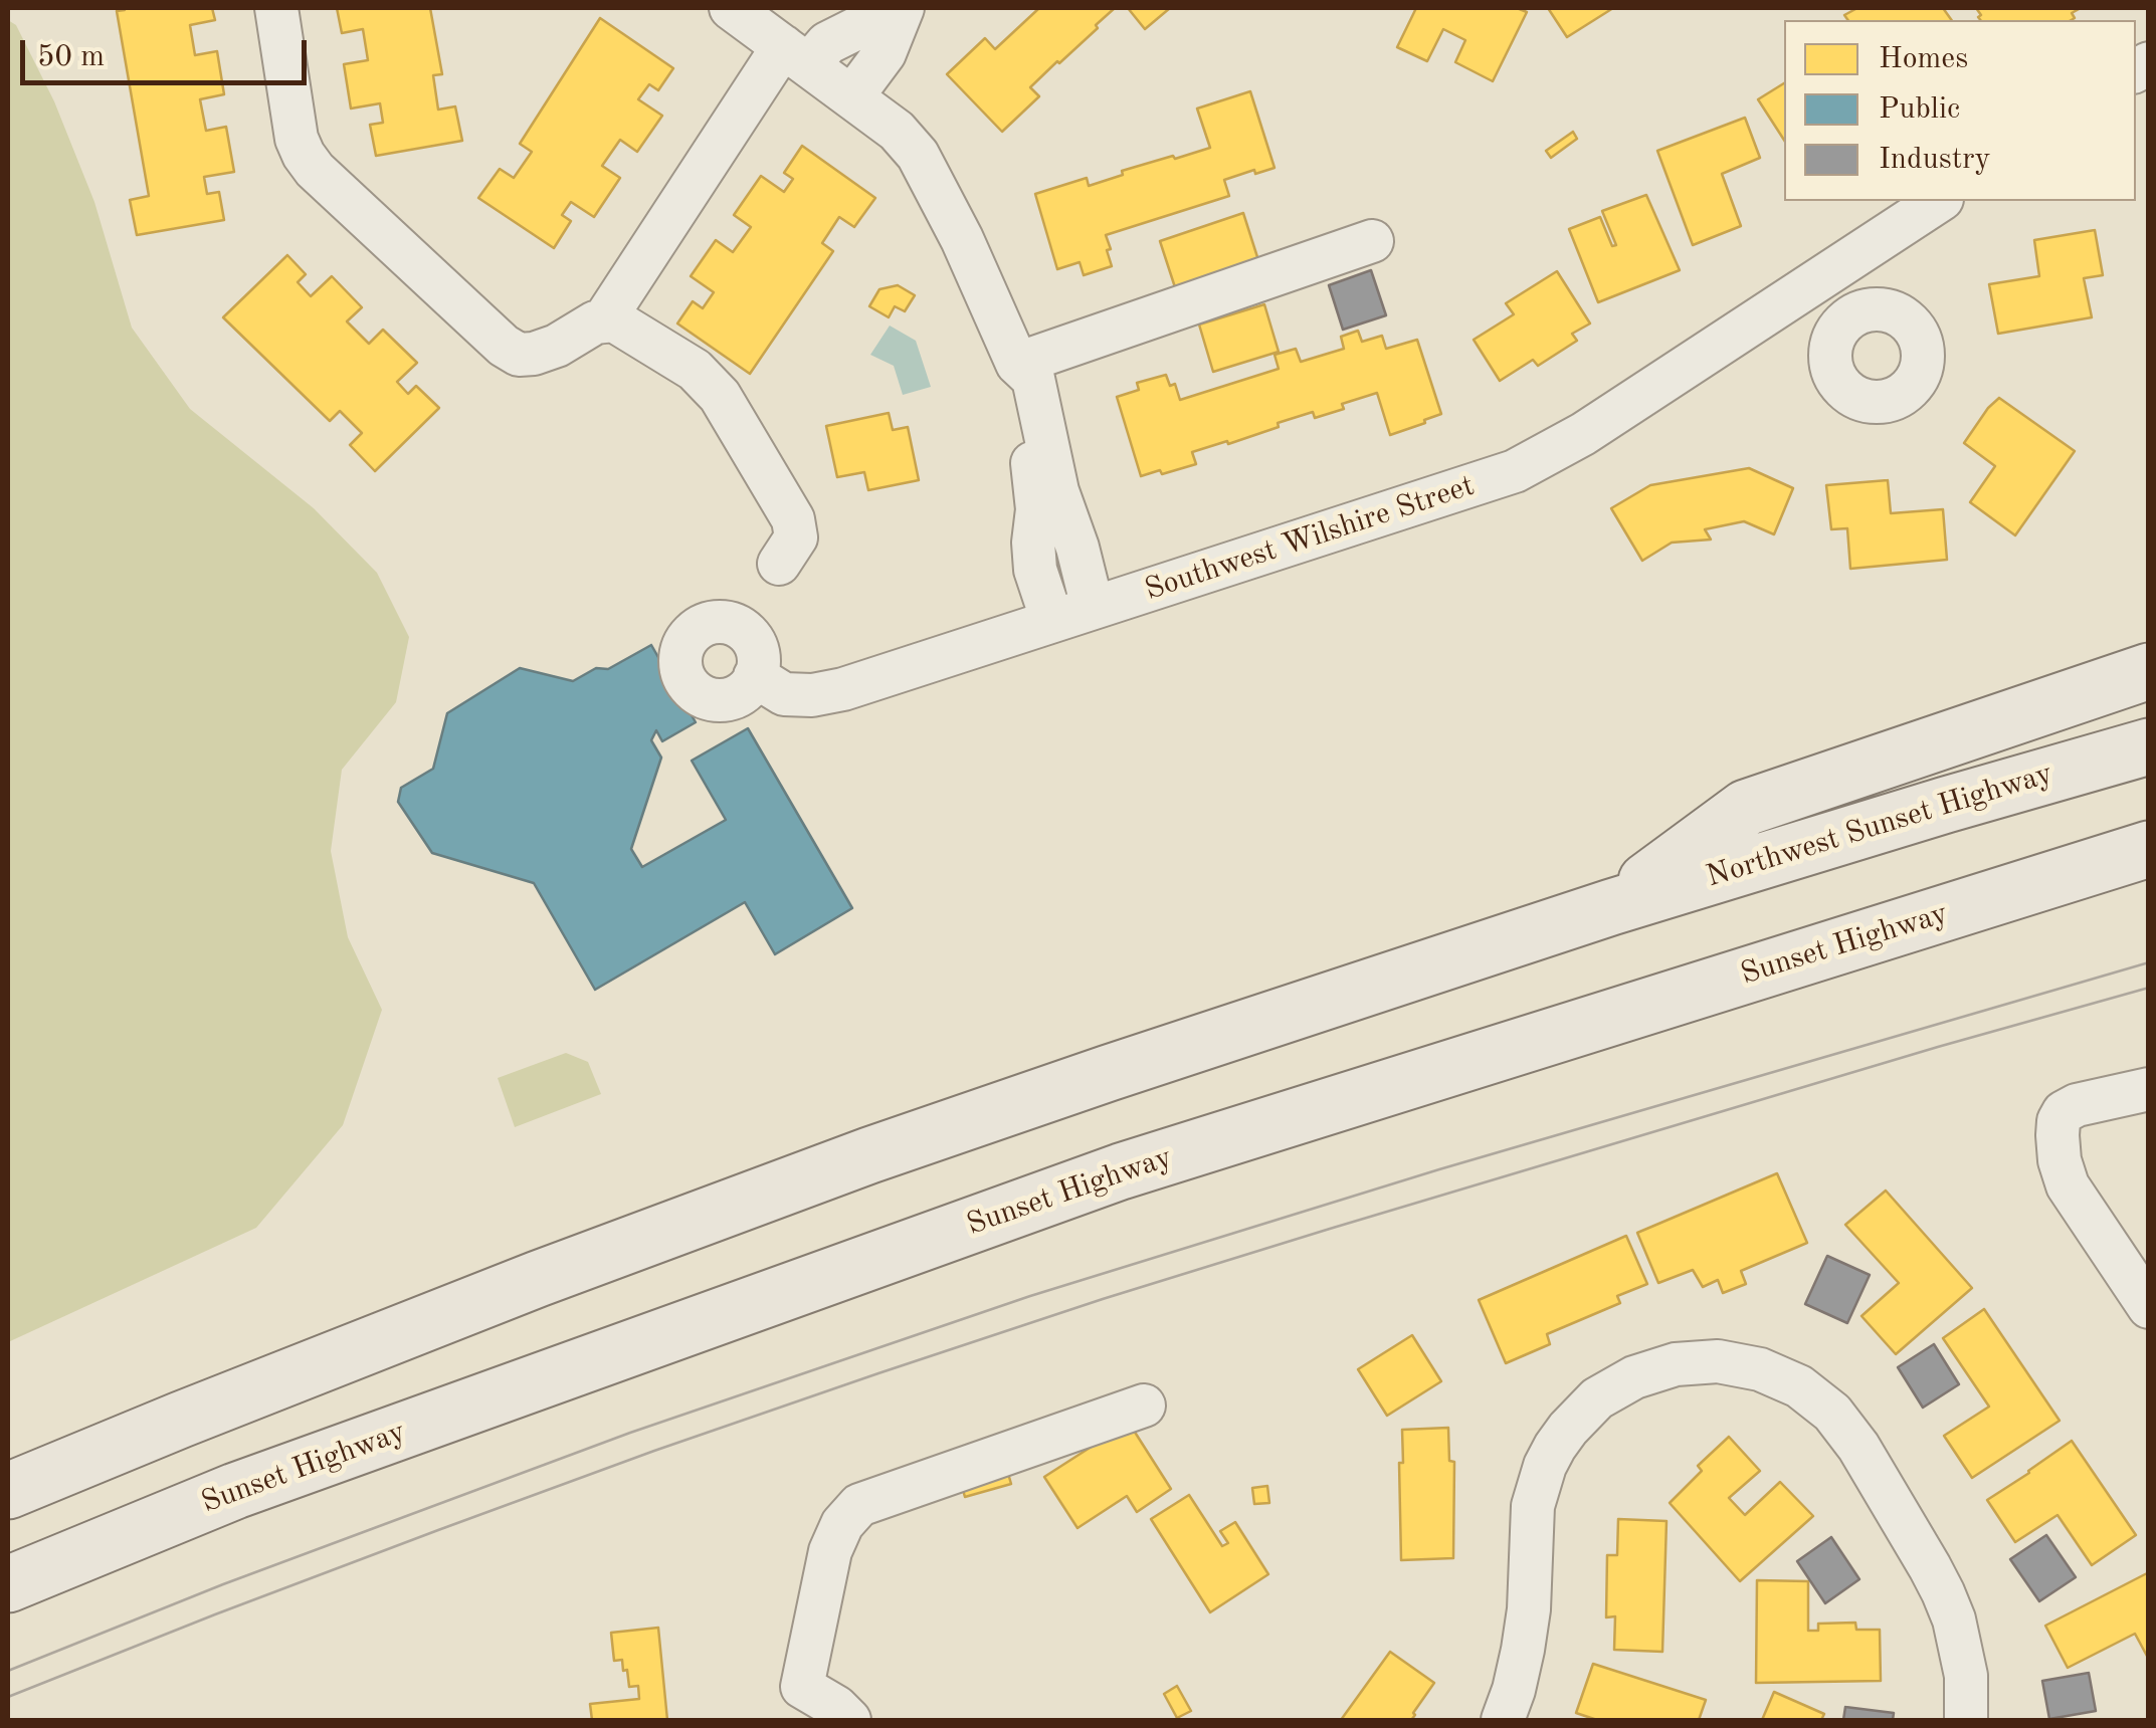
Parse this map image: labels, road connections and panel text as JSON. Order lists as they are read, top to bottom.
{
  "streets": {
    "highway": ["Northwest Sunset Highway", "Sunset Highway"],
    "street": ["Southwest Wilshire Street"]
  },
  "legend": ["Homes", "Public", "Industry"],
  "scale_bar": "50 m"
}
